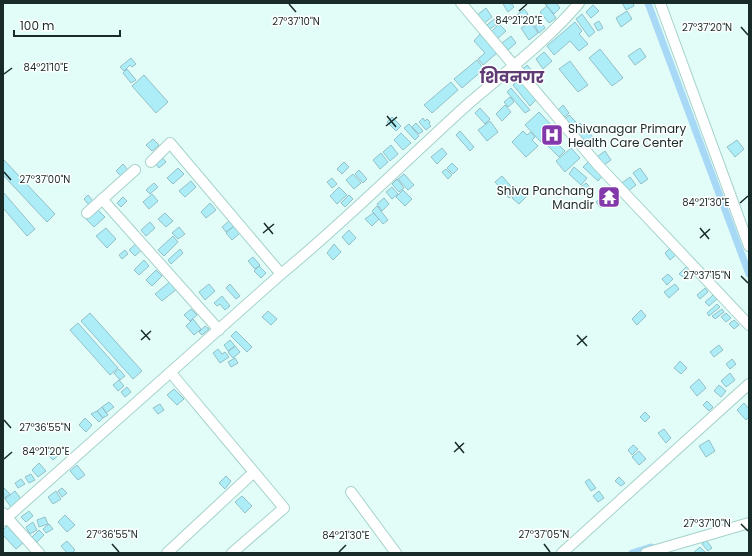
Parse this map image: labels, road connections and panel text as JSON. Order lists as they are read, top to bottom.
{
  "districts": ["शिवनगर"],
  "places": {
    "hospital": ["Shivanagar Primary Health Care Center"],
    "temple": ["Shiva Panchang Mandir"]
  },
  "scale_bar": "100 m",
  "coordinates": [
    "84°21'20\"E",
    "27°37'10\"N",
    "27°37'20\"N",
    "84°21'10\"E",
    "27°37'00\"N",
    "84°21'30\"E",
    "27°37'15\"N",
    "27°36'55\"N",
    "27°37'05\"N"
  ]
}
